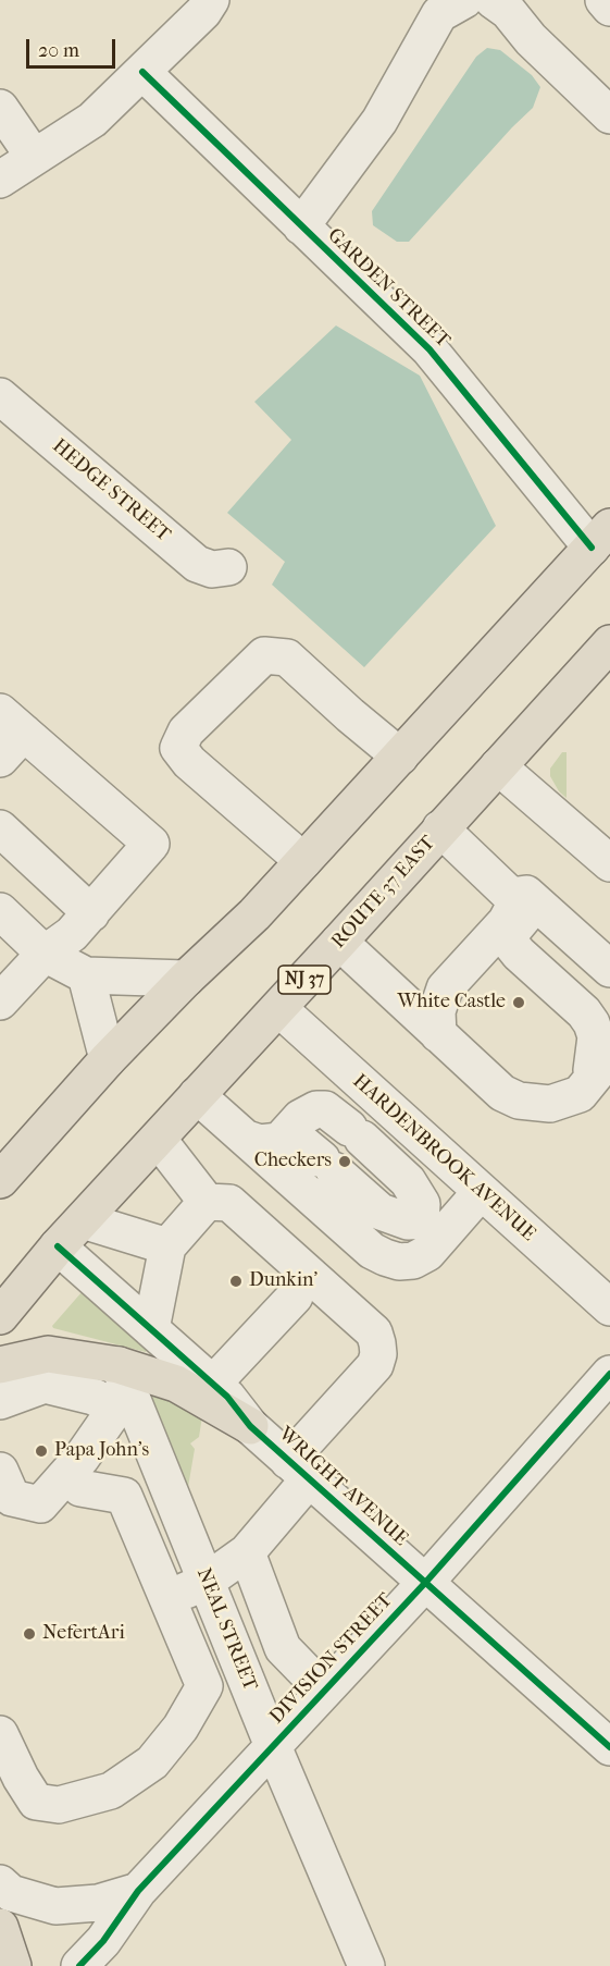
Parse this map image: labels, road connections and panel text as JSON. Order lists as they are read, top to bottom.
{
  "streets": {
    "main road": ["ROUTE 37 EAST", "NJ 37"],
    "street": [
      "GARDEN STREET",
      "HEDGE STREET",
      "HARDENBROOK AVENUE",
      "WRIGHT AVENUE",
      "NEAL STREET",
      "DIVISION STREET"
    ]
  },
  "crossings": [
    ["ROUTE 37 EAST", "HARDENBROOK AVENUE"],
    ["ROUTE 37 EAST", "WRIGHT AVENUE"],
    ["WRIGHT AVENUE", "DIVISION STREET"],
    ["NEAL STREET", "DIVISION STREET"]
  ],
  "places": [
    "White Castle",
    "Checkers",
    "Dunkin'",
    "Papa John's",
    "NefertAri"
  ],
  "scale_bar": "20 m"
}
